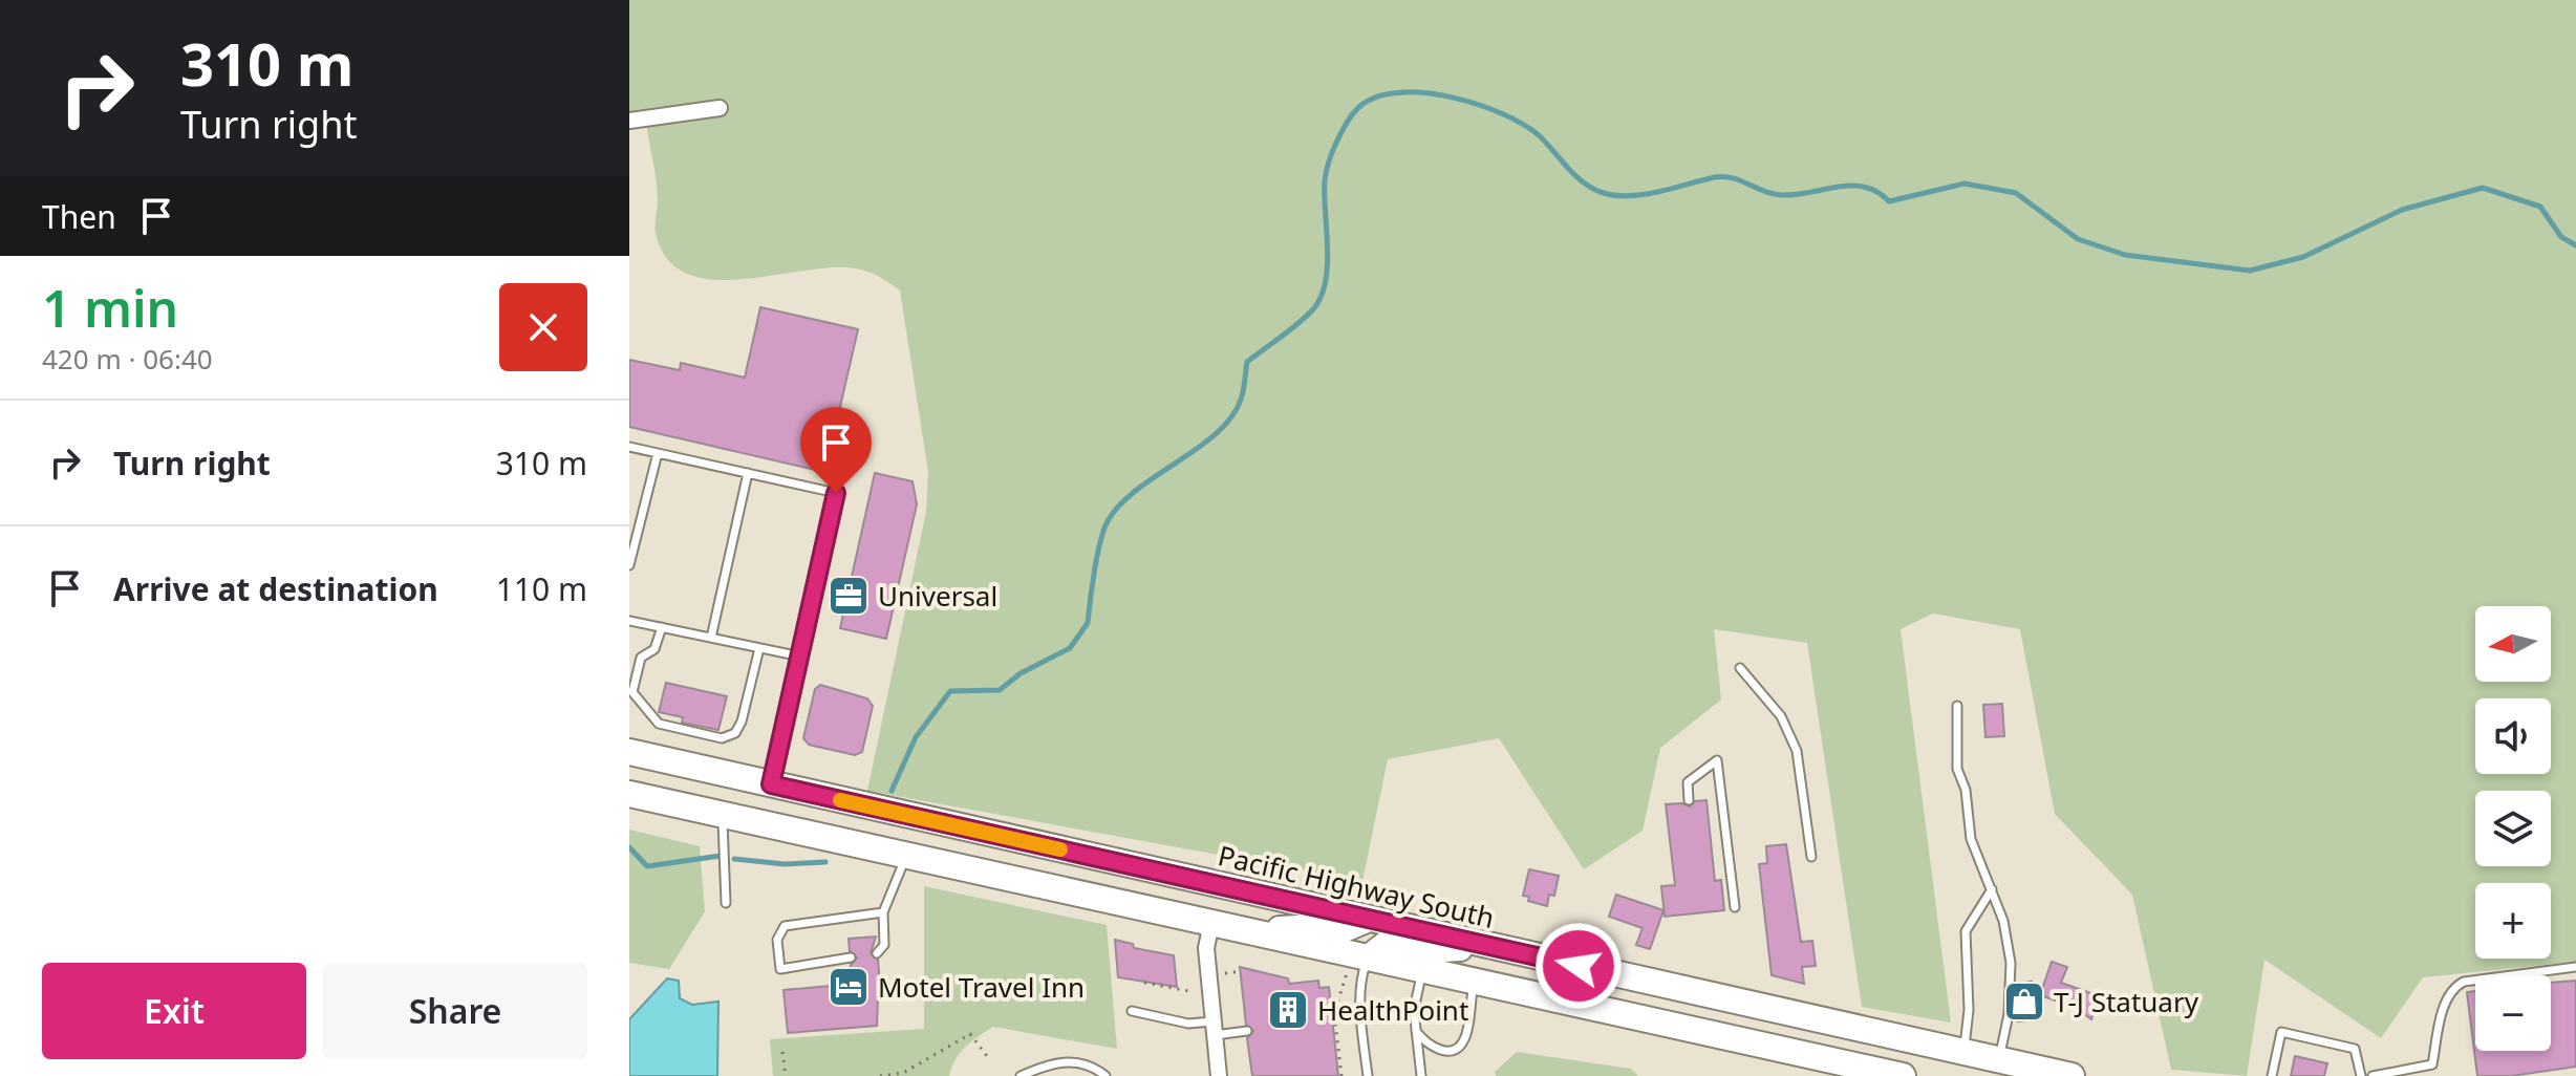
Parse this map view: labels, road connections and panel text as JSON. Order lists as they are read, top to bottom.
{
  "streets": {
    "main road": ["Pacific Highway South"]
  },
  "places": {
    "office": ["Universal"],
    "hotel": ["Motel Travel Inn"],
    "shop": ["T-J Statuary"],
    "building": ["HealthPoint"]
  },
  "north": "left",
  "page": {
    "turn": ["310 m", "Turn right"],
    "then": "Then",
    "heading": ["1 min", "420 m · 06:40"],
    "list": [
      {
        "name": "Turn right",
        "value": "310 m"
      },
      {
        "name": "Arrive at destination",
        "value": "110 m"
      }
    ],
    "map_buttons": ["+", "−"],
    "buttons": ["Exit", "Share"]
  }
}
